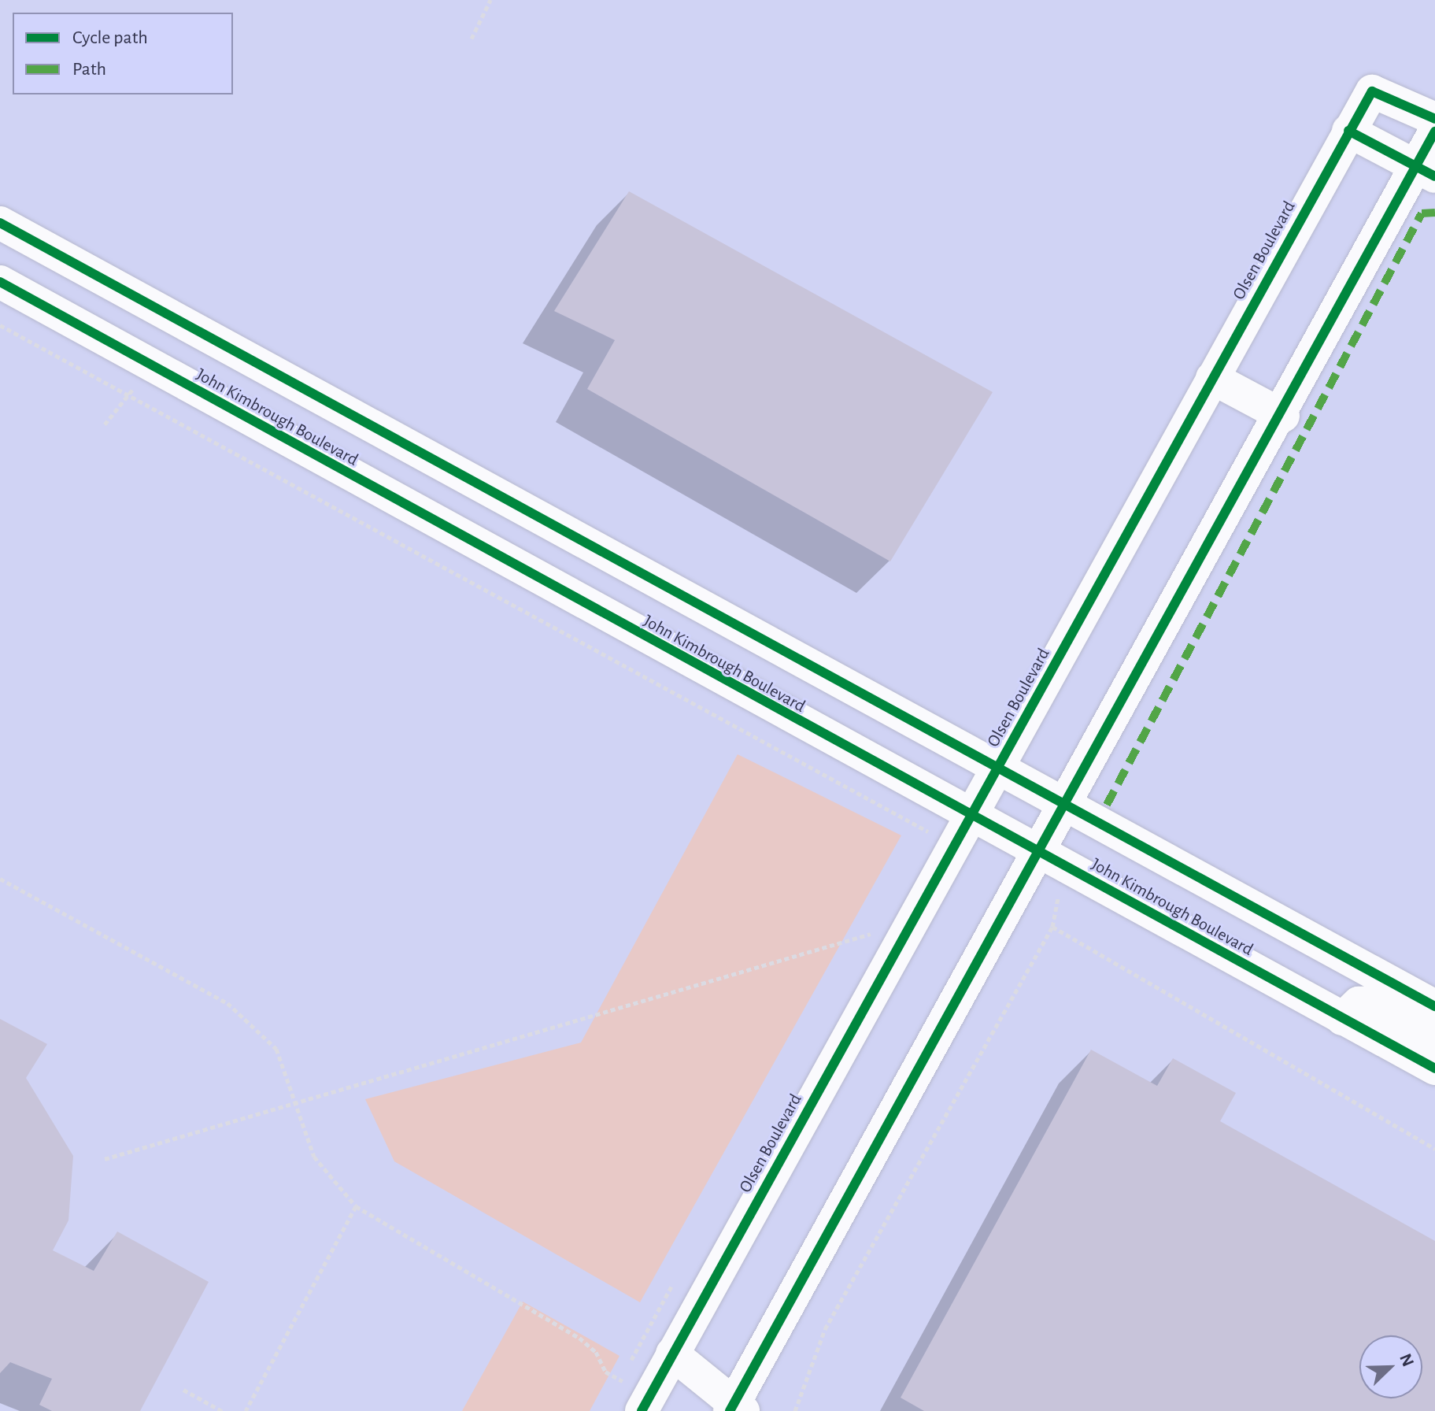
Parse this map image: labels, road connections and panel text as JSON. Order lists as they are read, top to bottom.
{
  "streets": {
    "street": ["Olsen Boulevard", "John Kimbrough Boulevard"]
  },
  "crossings": [
    ["Olsen Boulevard", "John Kimbrough Boulevard"]
  ],
  "legend": ["Cycle path", "Path"],
  "north": "top right"
}
